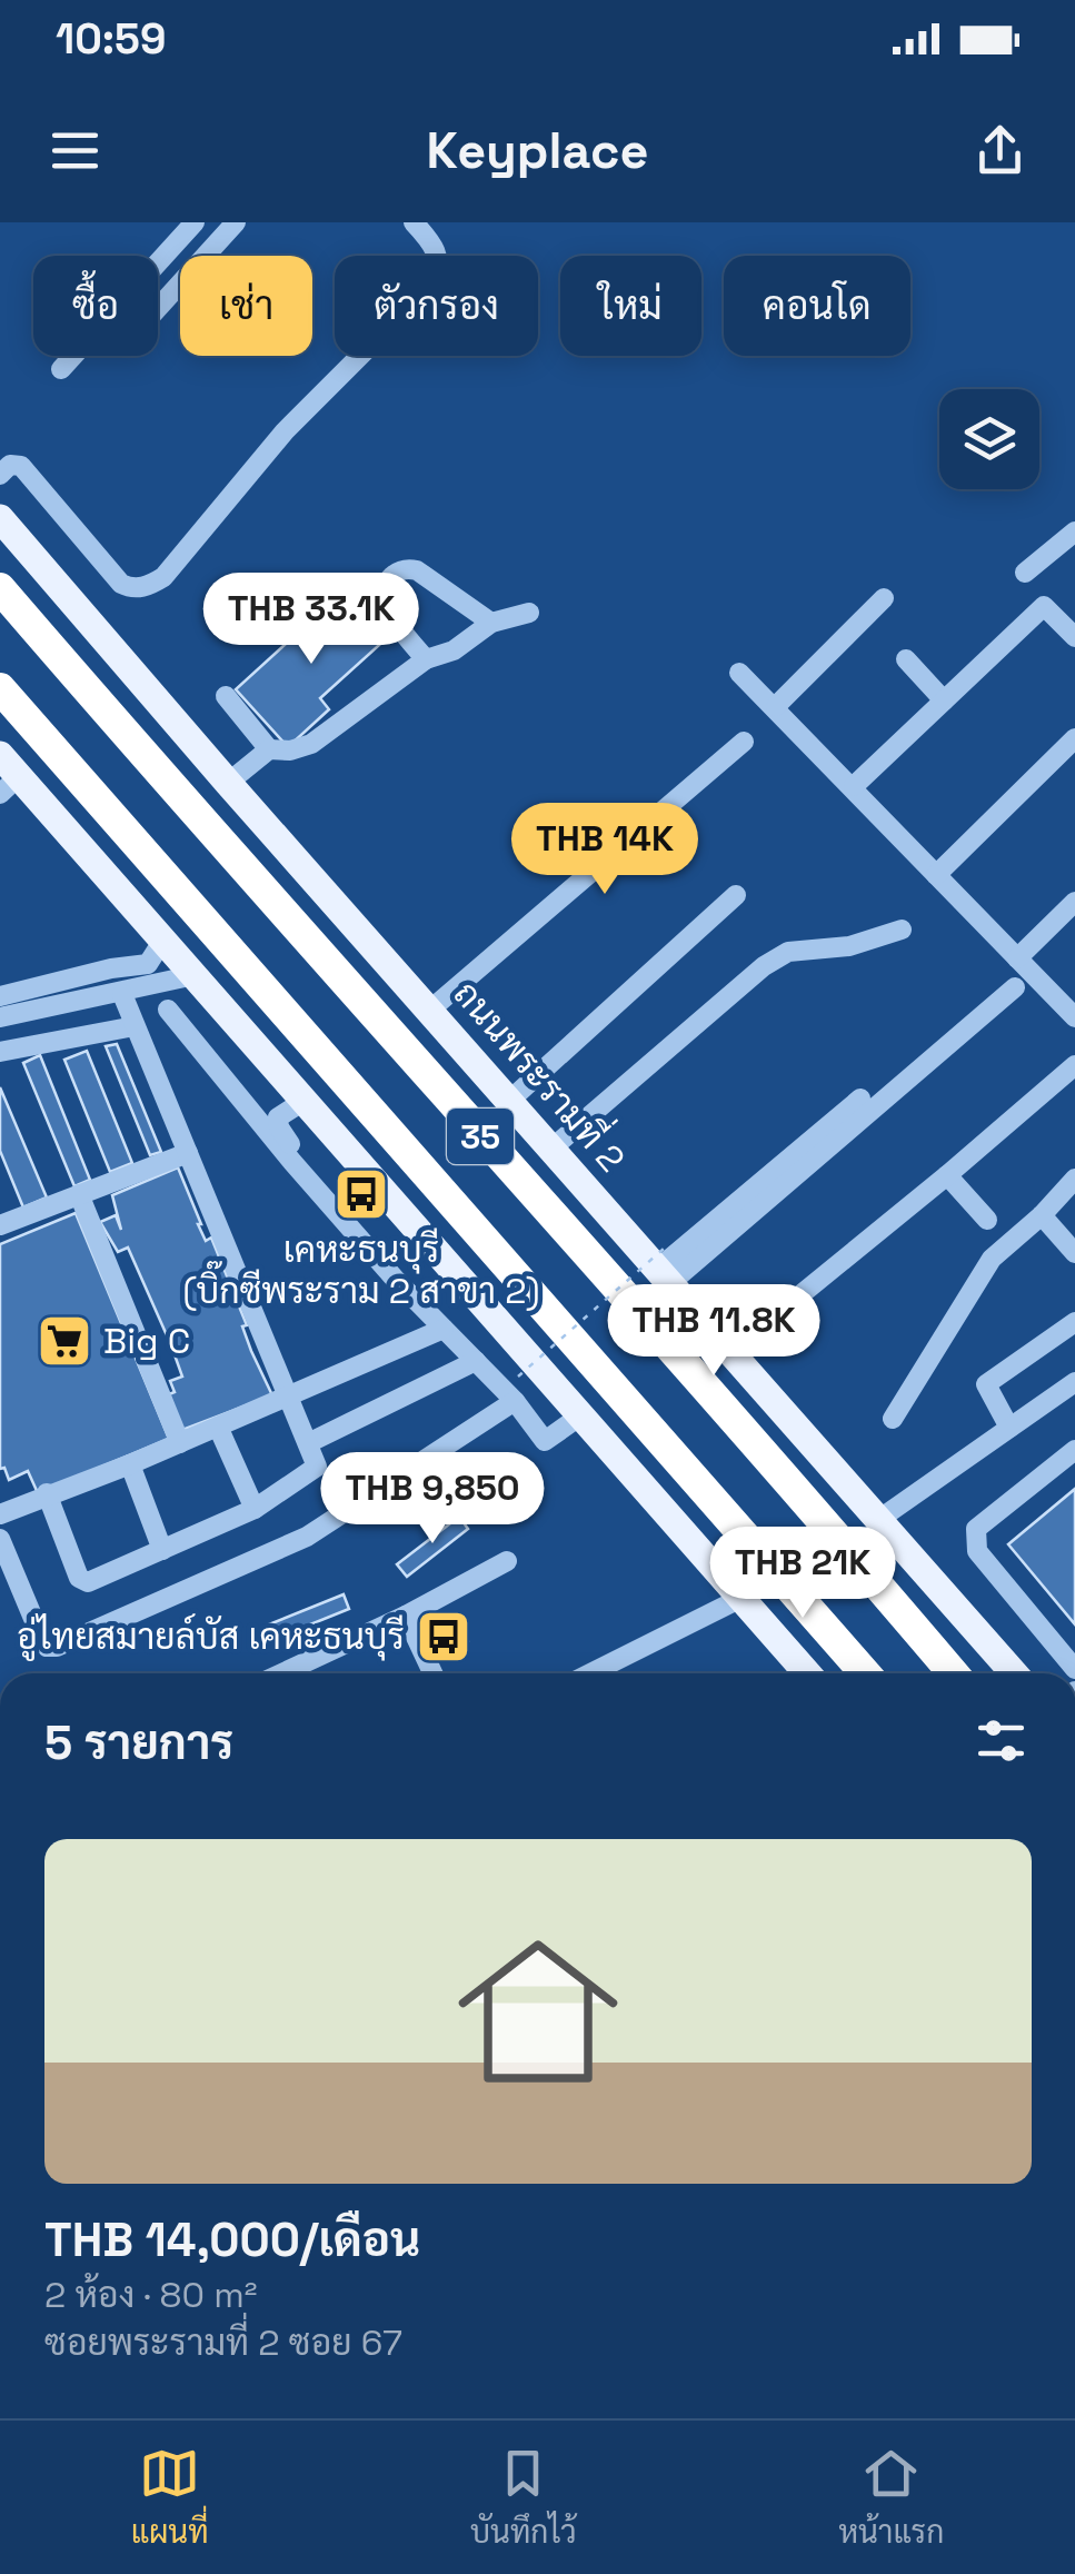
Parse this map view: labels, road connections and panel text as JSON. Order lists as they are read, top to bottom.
{
  "streets": {
    "highway": ["35"],
    "main road": ["ถนนพระรามที่ 2"]
  },
  "places": {
    "bus stop": ["เคหะธนบุรี (บิ๊กซีพระราม 2 สาขา 2)", "อู่ไทยสมายล์บัส เคหะธนบุรี"],
    "supermarket": ["Big C"]
  },
  "page": {
    "status": "10:59",
    "header": "Keyplace",
    "chip": [
      "ซื้อ",
      "เช่า",
      "ตัวกรอง",
      "ใหม่",
      "คอนโด"
    ],
    "price": [
      "THB 33.1K",
      "THB 14K",
      "THB 11.8K",
      "THB 9,850",
      "THB 21K"
    ],
    "heading": "5 รายการ",
    "list": [
      {
        "name": "THB 14,000/เดือน",
        "note": "2 ห้อง · 80 m² · ซอยพระรามที่ 2 ซอย 67"
      }
    ],
    "tabs": ["แผนที่", "บันทึกไว้", "หน้าแรก"]
  }
}
